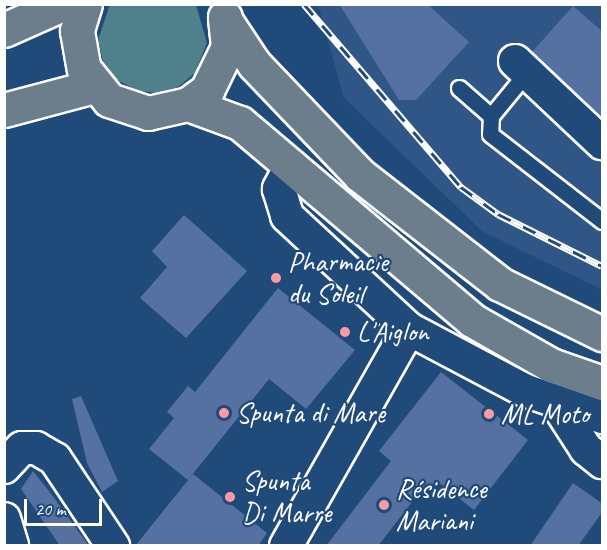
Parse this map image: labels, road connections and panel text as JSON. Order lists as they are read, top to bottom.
{
  "places": [
    "Pharmacie du Soleil",
    "L'Aiglon",
    "Spunta di Mare",
    "ML Moto",
    "Spunta Di Marre",
    "Résidence Mariani"
  ],
  "scale_bar": "20 m"
}
